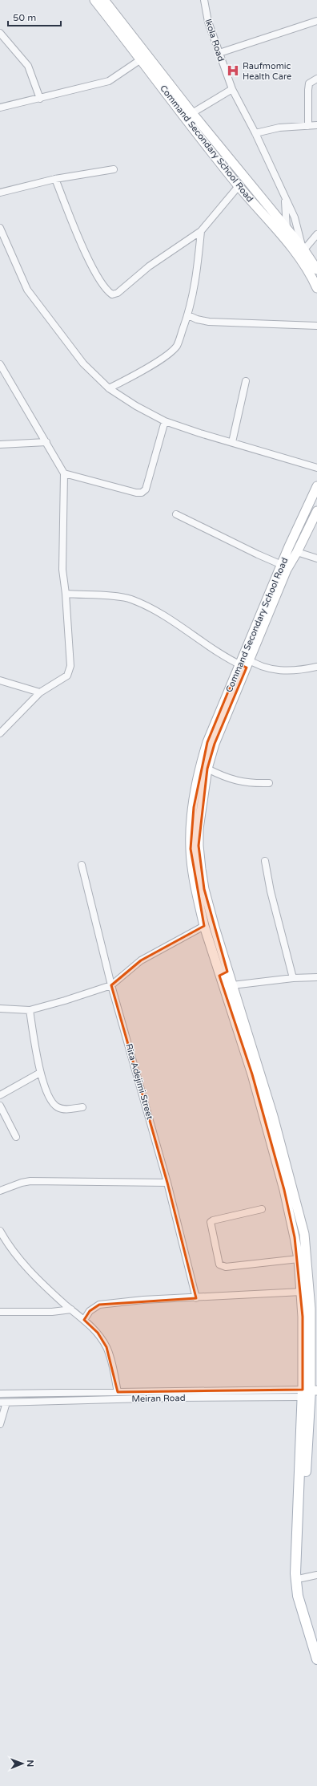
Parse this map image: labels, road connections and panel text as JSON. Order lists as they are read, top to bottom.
{
  "streets": {
    "main road": ["Command Secondary School Road"],
    "street": ["Ikola Road", "Rita Adejimi Street", "Meiran Road"]
  },
  "crossings": [
    ["Ikola Road", "Command Secondary School Road"]
  ],
  "places": {
    "hospital": ["Raufmomic Health Care"]
  },
  "scale_bar": "50 m",
  "north": "right"
}
